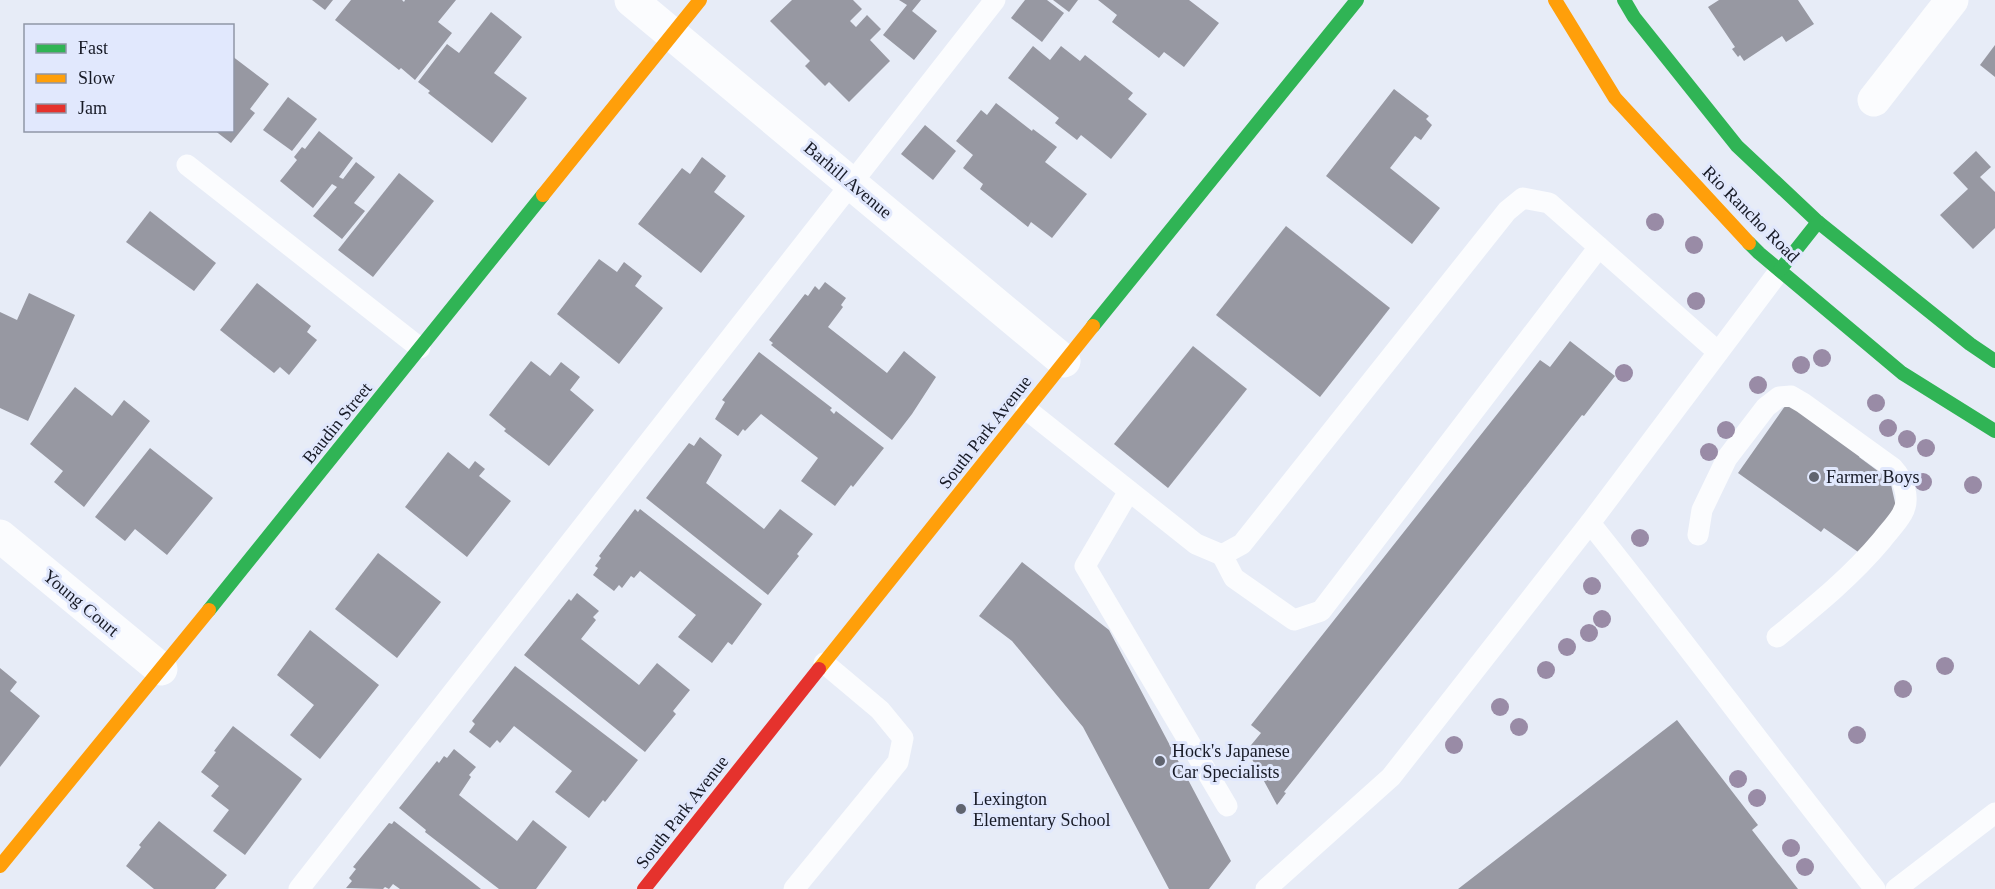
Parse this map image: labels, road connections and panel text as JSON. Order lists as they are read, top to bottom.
{
  "streets": {
    "street": [
      "Barhill Avenue",
      "Rio Rancho Road",
      "Baudin Street",
      "South Park Avenue",
      "Young Court"
    ]
  },
  "crossings": [
    ["Barhill Avenue", "Baudin Street"],
    ["Barhill Avenue", "South Park Avenue"],
    ["Baudin Street", "Young Court"]
  ],
  "places": ["Farmer Boys", "Hock's Japanese Car Specialists", "Lexington Elementary School"],
  "legend": ["Fast", "Slow", "Jam"]
}
